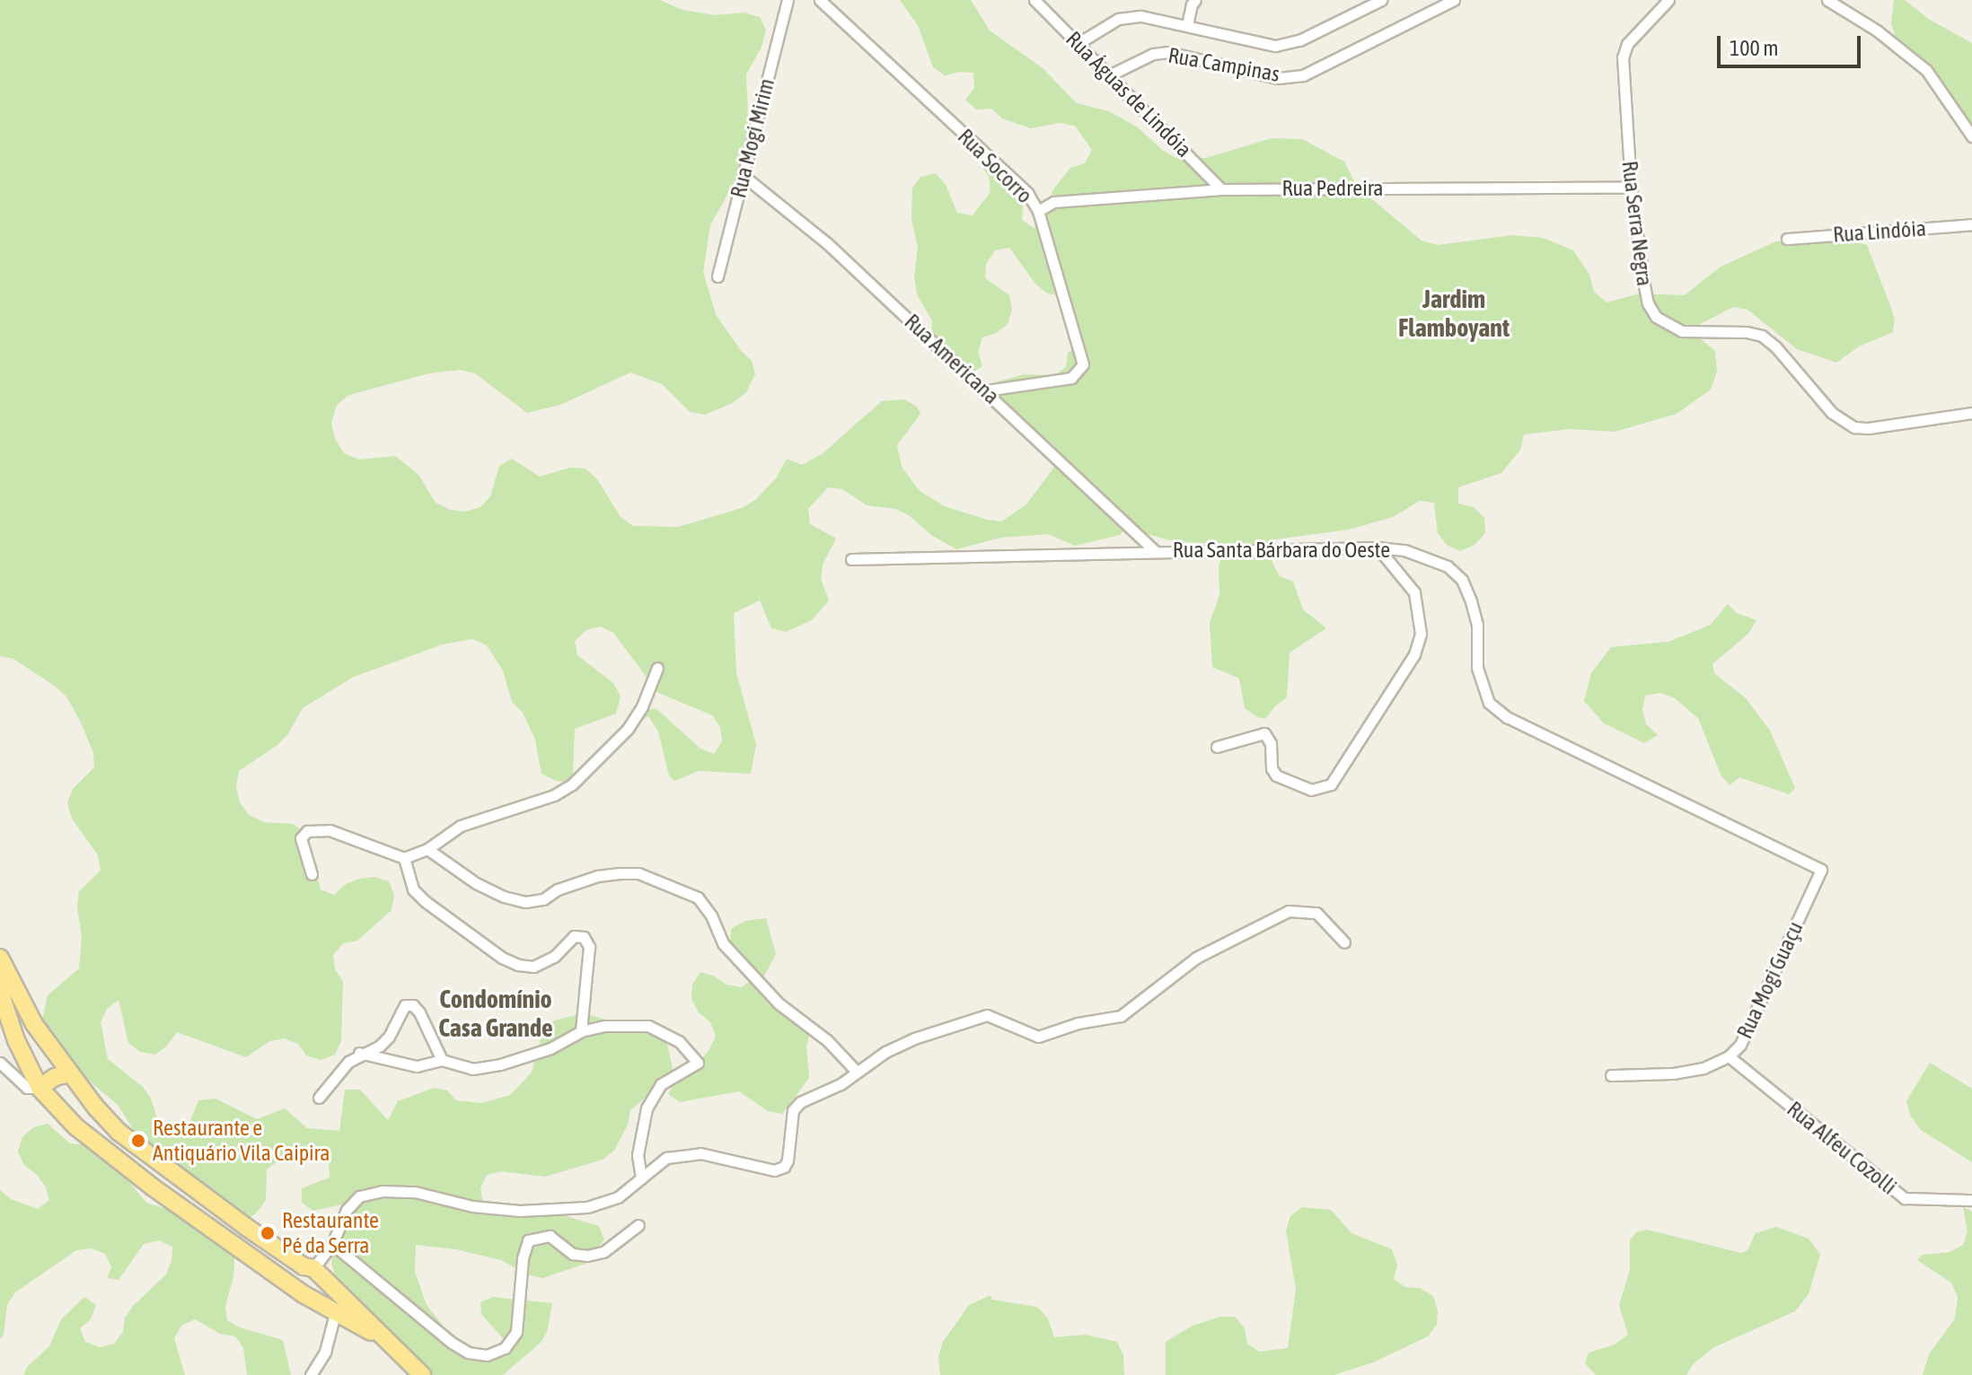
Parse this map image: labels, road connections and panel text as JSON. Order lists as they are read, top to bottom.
{
  "streets": {
    "street": [
      "Rua Campinas",
      "Rua Águas de Lindóia",
      "Rua Mogi Mirim",
      "Rua Socorro",
      "Rua Pedreira",
      "Rua Serra Negra",
      "Rua Lindóia",
      "Rua Americana",
      "Rua Santa Bárbara do Oeste",
      "Rua Mogi Guaçu",
      "Rua Alfeu Cozolli"
    ]
  },
  "crossings": [
    ["Rua Campinas", "Rua Águas de Lindóia"],
    ["Rua Águas de Lindóia", "Rua Pedreira"],
    ["Rua Mogi Mirim", "Rua Americana"],
    ["Rua Socorro", "Rua Pedreira"],
    ["Rua Socorro", "Rua Americana"],
    ["Rua Pedreira", "Rua Serra Negra"],
    ["Rua Americana", "Rua Santa Bárbara do Oeste"],
    ["Rua Santa Bárbara do Oeste", "Rua Mogi Guaçu"],
    ["Rua Mogi Guaçu", "Rua Alfeu Cozolli"]
  ],
  "districts": ["Jardim Flamboyant", "Condomínio Casa Grande"],
  "places": ["Restaurante e Antiquário Vila Caipira", "Restaurante Pé da Serra"],
  "scale_bar": "100 m"
}
